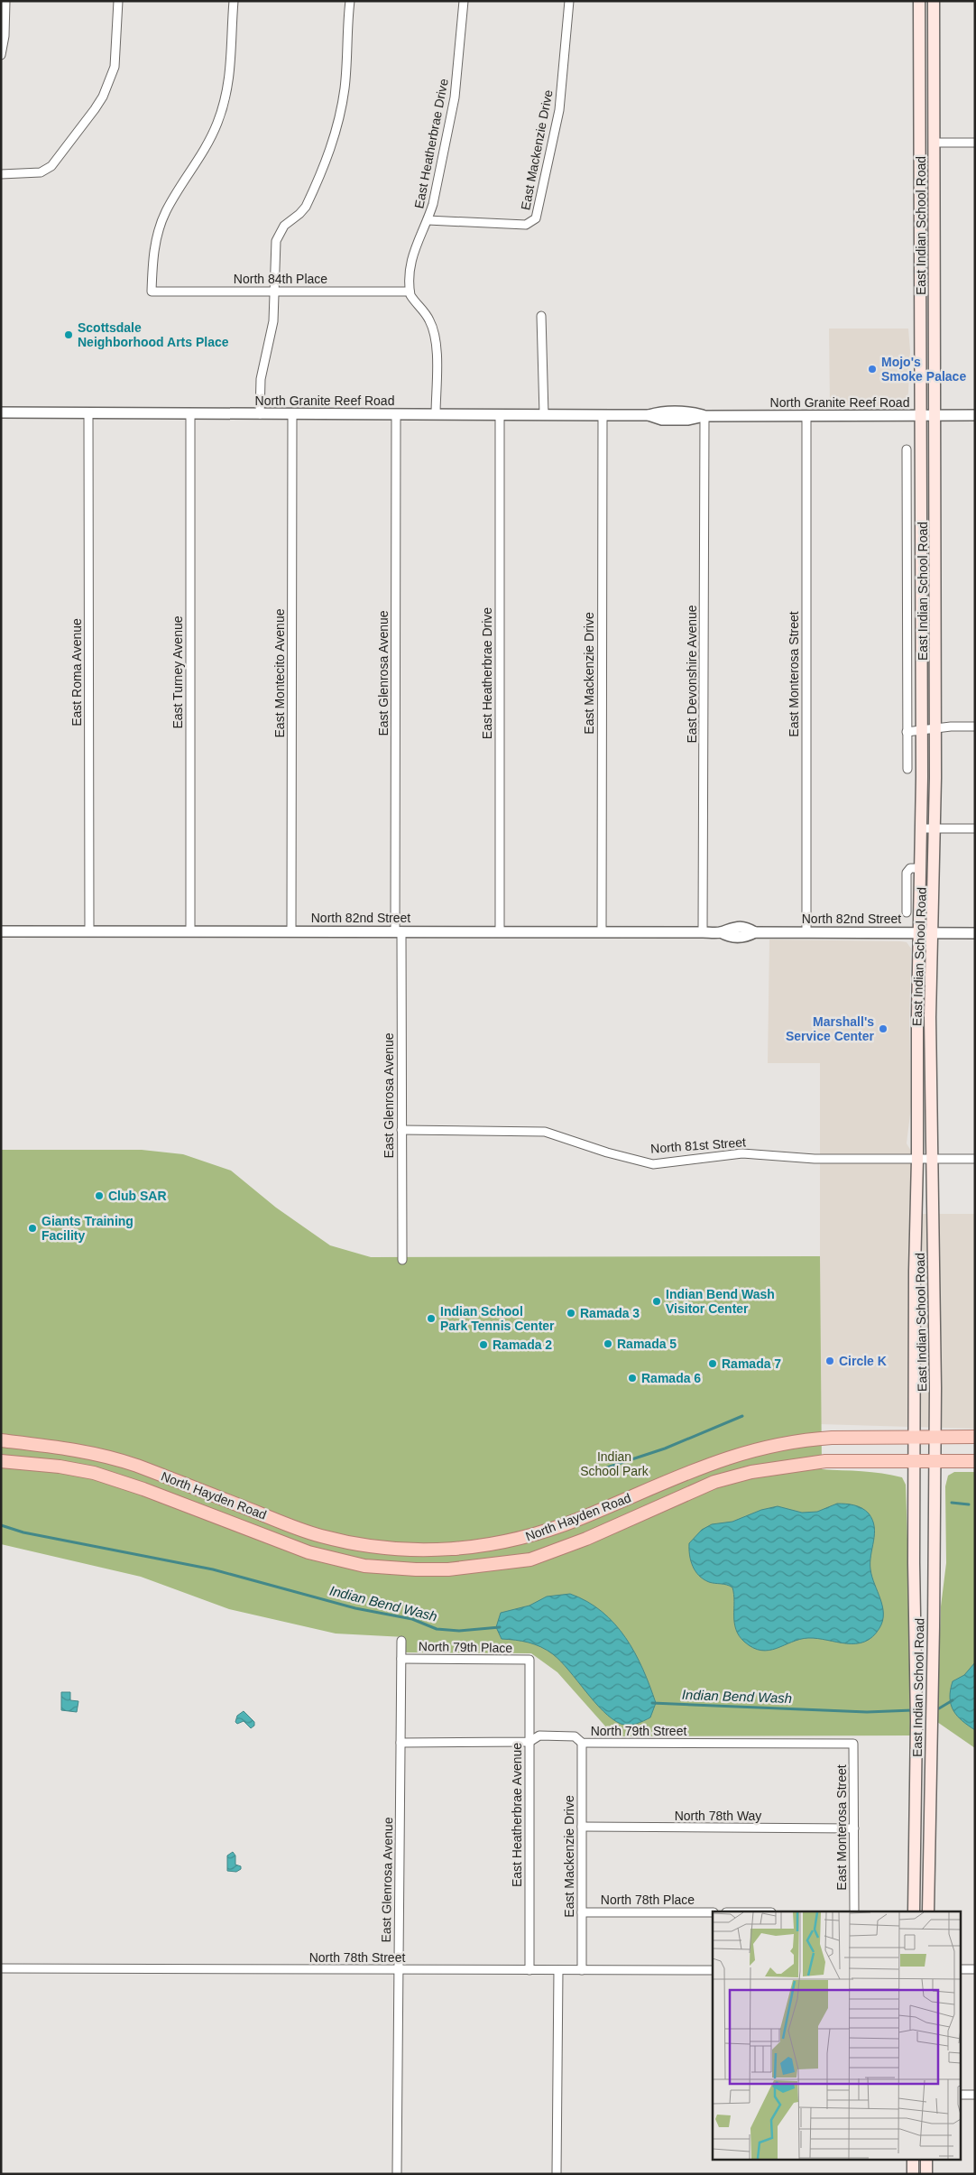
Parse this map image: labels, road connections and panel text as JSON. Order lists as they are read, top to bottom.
{
  "streets": {
    "main road": ["East Indian School Road", "North Hayden Road"],
    "street": [
      "East Heatherbrae Drive",
      "East Mackenzie Drive",
      "North 84th Place",
      "North Granite Reef Road",
      "East Roma Avenue",
      "East Turney Avenue",
      "East Montecito Avenue",
      "East Glenrosa Avenue",
      "East Devonshire Avenue",
      "East Monterosa Street",
      "North 82nd Street",
      "North 81st Street",
      "North 79th Place",
      "North 79th Street",
      "East Heatherbrae Avenue",
      "North 78th Way",
      "North 78th Place",
      "North 78th Street"
    ]
  },
  "crossings": [
    ["East Heatherbrae Drive", "East Mackenzie Drive"],
    ["East Heatherbrae Drive", "North 84th Place"],
    ["East Heatherbrae Drive", "North Granite Reef Road"],
    ["East Heatherbrae Drive", "North 82nd Street"],
    ["East Mackenzie Drive", "North Granite Reef Road"],
    ["East Mackenzie Drive", "North 82nd Street"],
    ["East Mackenzie Drive", "North 79th Street"],
    ["East Mackenzie Drive", "North 78th Way"],
    ["East Mackenzie Drive", "North 78th Place"],
    ["East Mackenzie Drive", "North 78th Street"],
    ["East Indian School Road", "North Granite Reef Road"],
    ["East Indian School Road", "North 82nd Street"],
    ["East Indian School Road", "North 81st Street"],
    ["East Indian School Road", "North Hayden Road"],
    ["North Granite Reef Road", "East Roma Avenue"],
    ["North Granite Reef Road", "East Turney Avenue"],
    ["North Granite Reef Road", "East Montecito Avenue"],
    ["North Granite Reef Road", "East Glenrosa Avenue"],
    ["North Granite Reef Road", "East Devonshire Avenue"],
    ["North Granite Reef Road", "East Monterosa Street"],
    ["East Roma Avenue", "North 82nd Street"],
    ["East Turney Avenue", "North 82nd Street"],
    ["East Montecito Avenue", "North 82nd Street"],
    ["East Glenrosa Avenue", "North 82nd Street"],
    ["East Glenrosa Avenue", "North 81st Street"],
    ["East Glenrosa Avenue", "North 79th Place"],
    ["East Glenrosa Avenue", "North 79th Street"],
    ["East Glenrosa Avenue", "North 78th Street"],
    ["East Devonshire Avenue", "North 82nd Street"],
    ["East Monterosa Street", "North 82nd Street"],
    ["East Monterosa Street", "North 79th Street"],
    ["East Monterosa Street", "North 78th Way"],
    ["North 79th Place", "East Heatherbrae Avenue"],
    ["North 79th Street", "East Heatherbrae Avenue"],
    ["East Heatherbrae Avenue", "North 78th Street"]
  ],
  "water": ["Indian Bend Wash"],
  "parks": ["Indian School Park"],
  "places": [
    "Scottsdale Neighborhood Arts Place",
    "Mojo's Smoke Palace",
    "Marshall's Service Center",
    "Club SAR",
    "Giants Training Facility",
    "Indian Bend Wash Visitor Center",
    "Ramada 3",
    "Indian School Park Tennis Center",
    "Ramada 5",
    "Ramada 2",
    "Circle K",
    "Ramada 7",
    "Ramada 6"
  ]
}
